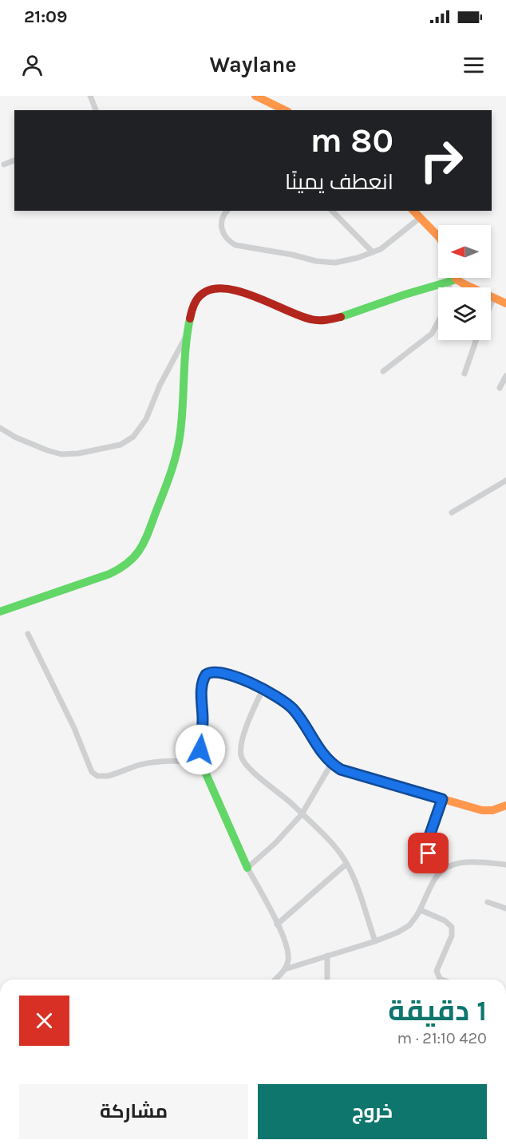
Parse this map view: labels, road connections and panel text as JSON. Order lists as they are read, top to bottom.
{
  "north": "left",
  "page": {
    "status": "21:09",
    "header": "Waylane",
    "turn": ["80 m", "انعطف يمينًا"],
    "heading": ["1 دقيقة", "420 m · 21:10"],
    "buttons": ["خروج", "مشاركة"]
  }
}
